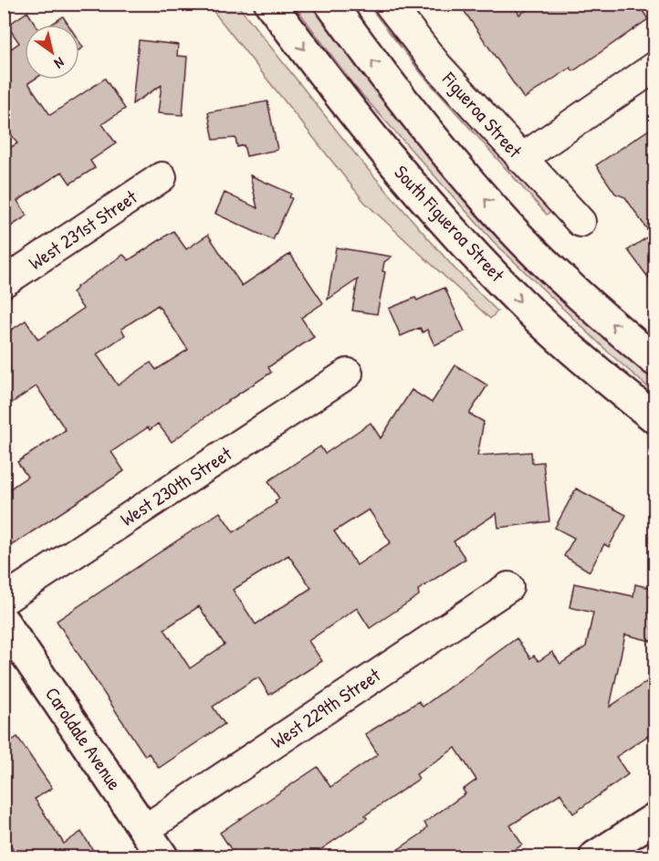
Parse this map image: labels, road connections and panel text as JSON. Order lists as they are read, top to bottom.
{
  "streets": {
    "main road": ["South Figueroa Street", "Caroldale Avenue"],
    "street": [
      "Figueroa Street",
      "West 231st Street",
      "West 230th Street",
      "West 229th Street"
    ]
  },
  "crossings": [
    ["West 229th Street", "Caroldale Avenue"]
  ],
  "north": "bottom right"
}
